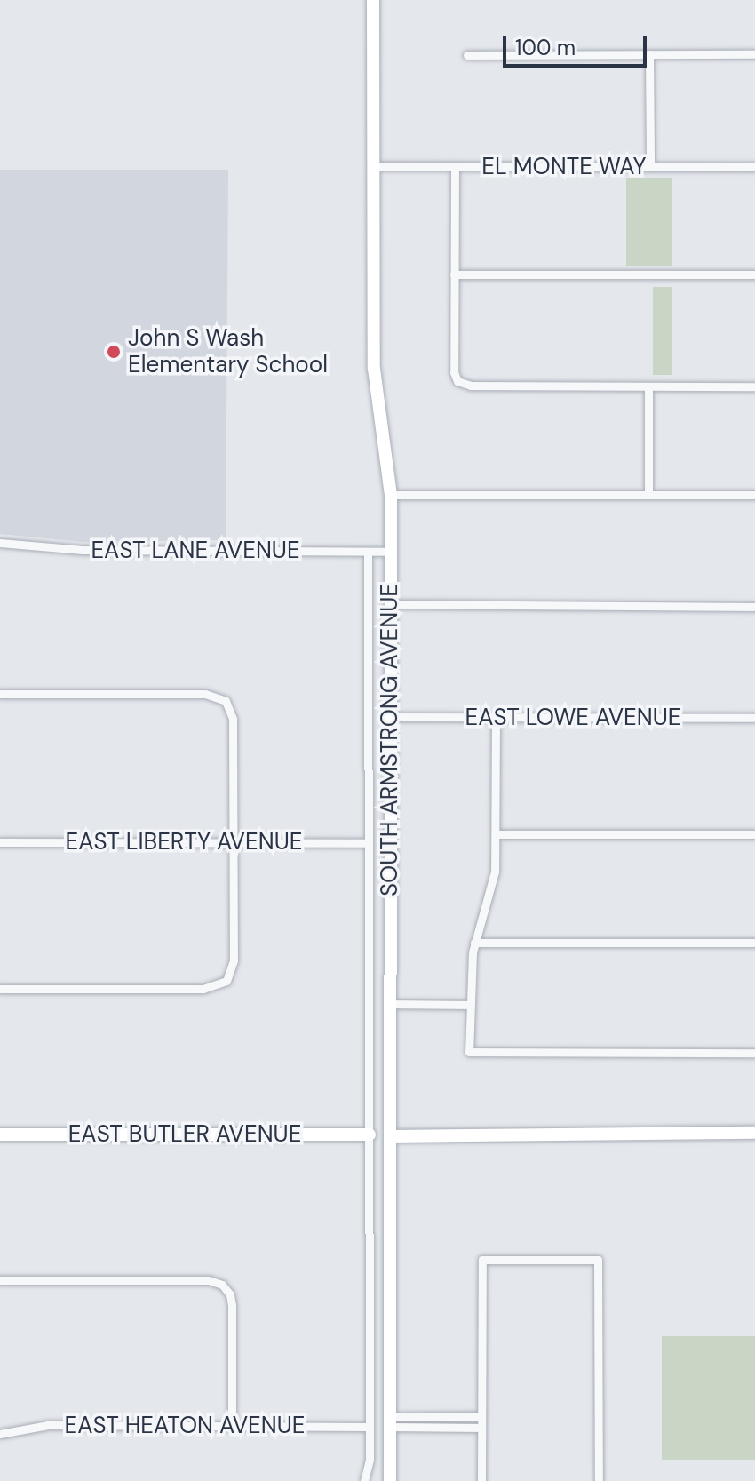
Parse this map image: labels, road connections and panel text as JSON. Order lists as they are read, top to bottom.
{
  "streets": {
    "street": [
      "EL MONTE WAY",
      "EAST LANE AVENUE",
      "EAST LOWE AVENUE",
      "SOUTH ARMSTRONG AVENUE",
      "EAST LIBERTY AVENUE",
      "EAST BUTLER AVENUE",
      "EAST HEATON AVENUE"
    ]
  },
  "crossings": [
    ["EL MONTE WAY", "SOUTH ARMSTRONG AVENUE"],
    ["EAST LANE AVENUE", "SOUTH ARMSTRONG AVENUE"],
    ["EAST LOWE AVENUE", "SOUTH ARMSTRONG AVENUE"],
    ["SOUTH ARMSTRONG AVENUE", "EAST LIBERTY AVENUE"],
    ["SOUTH ARMSTRONG AVENUE", "EAST BUTLER AVENUE"],
    ["SOUTH ARMSTRONG AVENUE", "EAST HEATON AVENUE"]
  ],
  "places": ["John S Wash Elementary School"],
  "scale_bar": "100 m"
}
